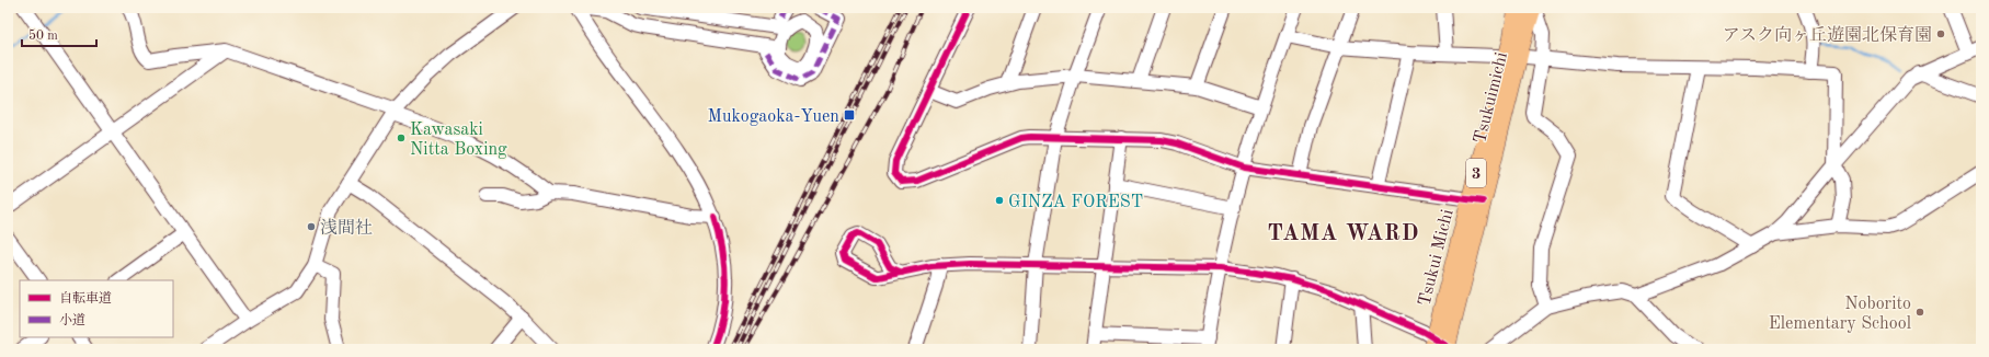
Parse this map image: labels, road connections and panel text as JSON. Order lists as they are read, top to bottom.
{
  "streets": {
    "main road": ["Tsukuimichi", "3", "Tsukui Michi"]
  },
  "crossings": [
    ["Tsukuimichi", "Tsukui Michi"]
  ],
  "districts": ["TAMA WARD"],
  "places": {
    "other": [
      "アスク向ヶ丘遊園北保育園",
      "Kawasaki Nitta Boxing",
      "GINZA FOREST",
      "浅間社",
      "Noborito Elementary School"
    ],
    "transit": ["Mukogaoka-Yuen"]
  },
  "legend": ["自転車道", "小道"],
  "scale_bar": "50 m"
}
